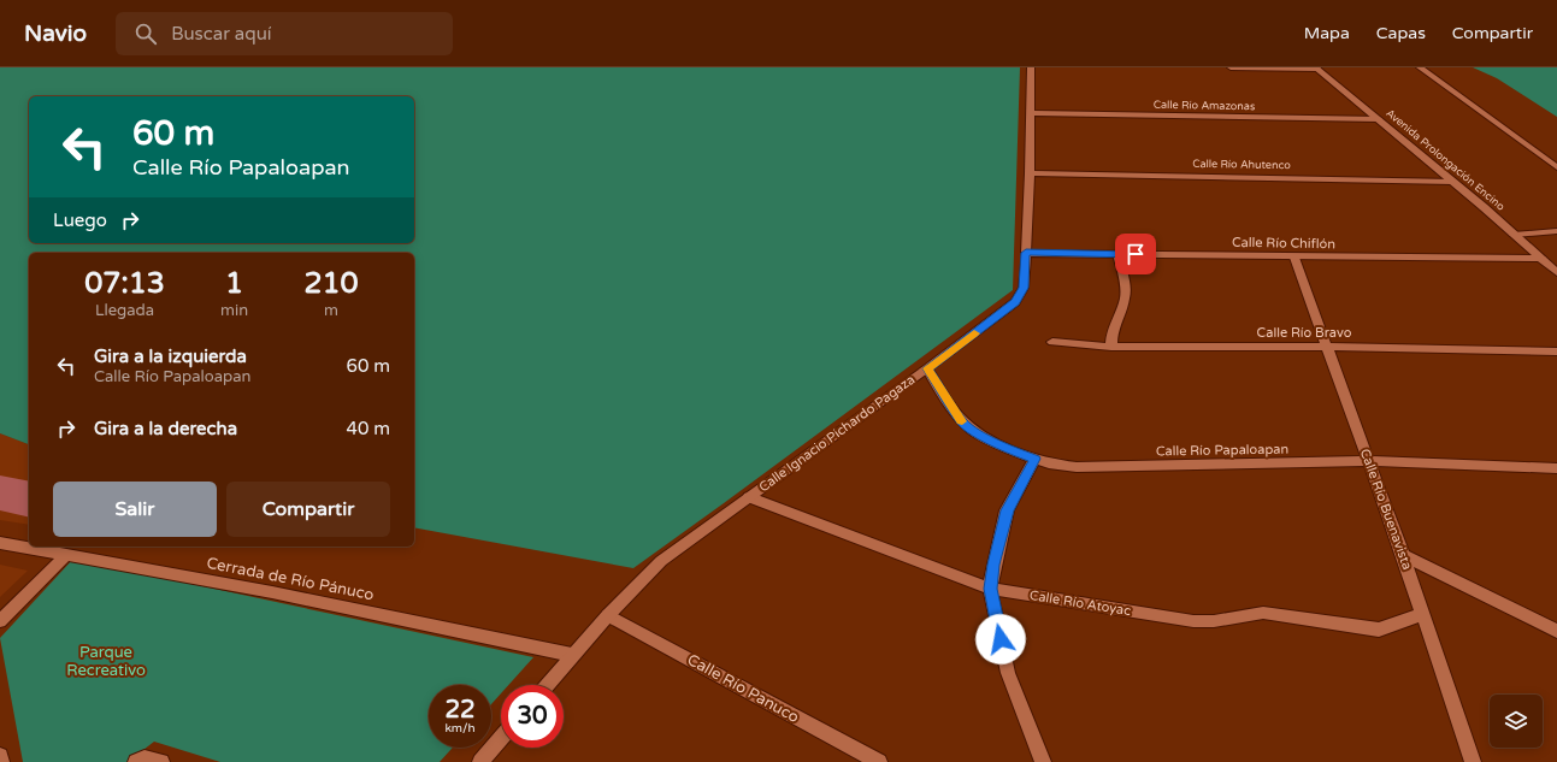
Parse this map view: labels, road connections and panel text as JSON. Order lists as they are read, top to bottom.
{
  "streets": {
    "street": [
      "Calle Río Amazonas",
      "Avenida Prolongación Encino",
      "Calle Río Ahutenco",
      "Calle Río Chiflón",
      "Calle Río Bravo",
      "Calle Ignacio Pichardo Pagaza",
      "Calle Río Papaloapan",
      "Calle Río Buenavista",
      "Cerrada de Río Pánuco",
      "Calle Río Atoyac",
      "Calle Río Panuco"
    ]
  },
  "crossings": [
    ["Calle Río Amazonas", "Avenida Prolongación Encino"],
    ["Calle Río Amazonas", "Calle Ignacio Pichardo Pagaza"],
    ["Avenida Prolongación Encino", "Calle Río Ahutenco"],
    ["Avenida Prolongación Encino", "Calle Río Chiflón"],
    ["Calle Río Ahutenco", "Calle Ignacio Pichardo Pagaza"],
    ["Calle Río Chiflón", "Calle Ignacio Pichardo Pagaza"],
    ["Calle Río Chiflón", "Calle Río Buenavista"],
    ["Calle Río Bravo", "Calle Río Buenavista"],
    ["Calle Ignacio Pichardo Pagaza", "Calle Río Papaloapan"],
    ["Calle Ignacio Pichardo Pagaza", "Cerrada de Río Pánuco"],
    ["Calle Ignacio Pichardo Pagaza", "Calle Río Atoyac"],
    ["Calle Ignacio Pichardo Pagaza", "Calle Río Panuco"],
    ["Calle Río Papaloapan", "Calle Río Buenavista"],
    ["Calle Río Buenavista", "Calle Río Atoyac"]
  ],
  "parks": ["Parque Recreativo"],
  "page": {
    "header": "Navio",
    "search": "Buscar aquí",
    "nav": ["Mapa", "Capas", "Compartir"],
    "turn": ["60 m", "Calle Río Papaloapan"],
    "then": "Luego",
    "eta": [
      "07:13",
      "Llegada",
      "1",
      "min",
      "210",
      "m"
    ],
    "list": [
      {
        "name": "Gira a la izquierda",
        "note": "Calle Río Papaloapan",
        "value": "60 m"
      },
      {
        "name": "Gira a la derecha",
        "value": "40 m"
      }
    ],
    "buttons": ["Salir", "Compartir"],
    "speed": "22 km/h",
    "limit": "30"
  }
}
